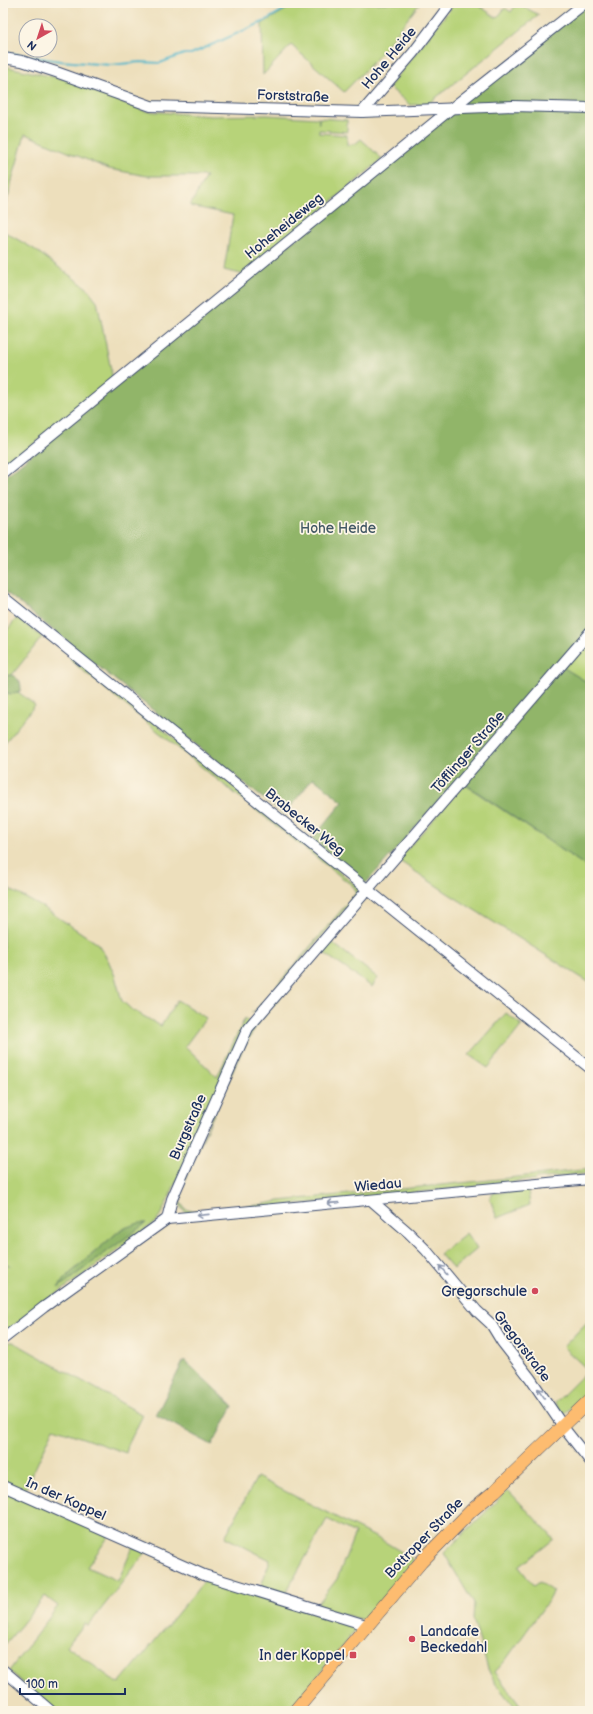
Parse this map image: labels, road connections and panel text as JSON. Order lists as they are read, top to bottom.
{
  "streets": {
    "main road": ["Bottroper Straße"],
    "street": [
      "Hohe Heide",
      "Forststraße",
      "Hoheheideweg",
      "Töfflinger Straße",
      "Brabecker Weg",
      "Burgstraße",
      "Wiedau",
      "Gregorstraße",
      "In der Koppel"
    ]
  },
  "crossings": [
    ["Hohe Heide", "Forststraße"],
    ["Forststraße", "Hoheheideweg"],
    ["Töfflinger Straße", "Brabecker Weg"],
    ["Töfflinger Straße", "Burgstraße"],
    ["Brabecker Weg", "Burgstraße"],
    ["Burgstraße", "Wiedau"],
    ["Wiedau", "Gregorstraße"],
    ["Gregorstraße", "Bottroper Straße"],
    ["In der Koppel", "Bottroper Straße"]
  ],
  "one_way": ["Wiedau", "Gregorstraße"],
  "parks": ["Hohe Heide"],
  "places": {
    "other": ["Gregorschule", "Landcafe Beckedahl"],
    "transit": ["In der Koppel"]
  },
  "scale_bar": "100 m",
  "north": "bottom left"
}
